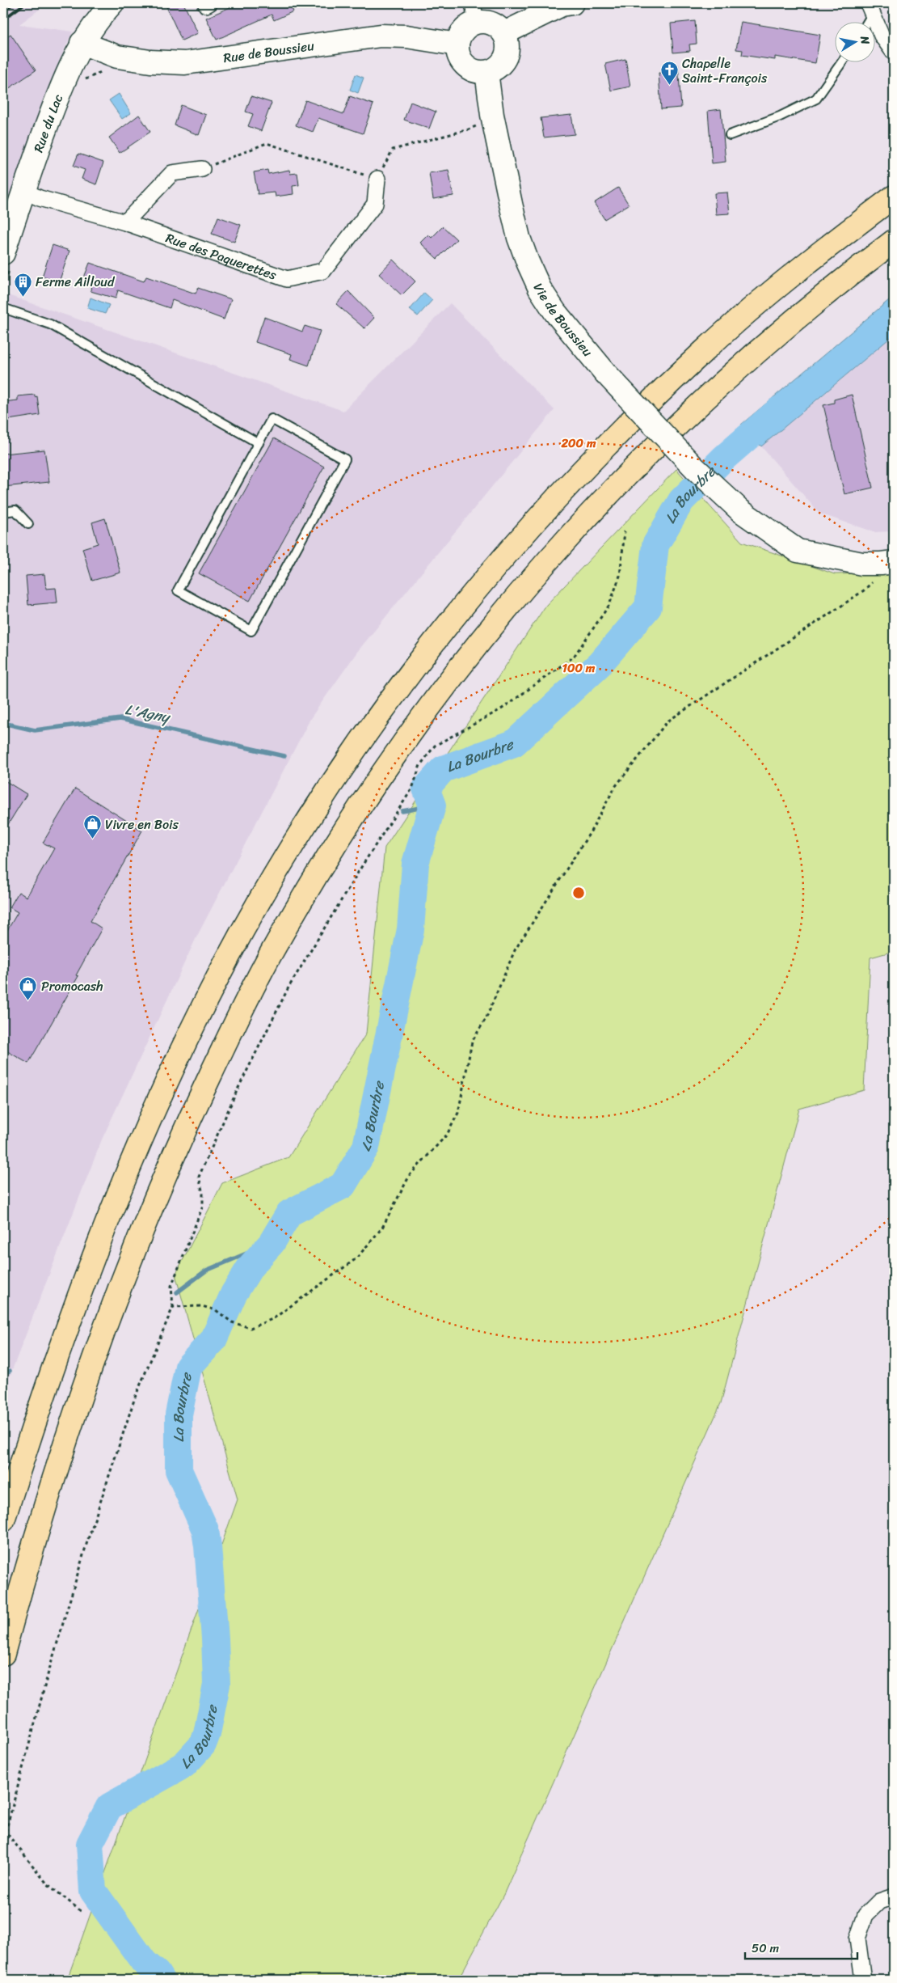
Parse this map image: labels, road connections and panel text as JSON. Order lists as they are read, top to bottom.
{
  "streets": {
    "street": [
      "Rue de Boussieu",
      "Rue du Lac",
      "Rue des Paquerettes",
      "Vie de Boussieu"
    ]
  },
  "crossings": [
    ["Rue de Boussieu", "Rue du Lac"],
    ["Rue de Boussieu", "Vie de Boussieu"],
    ["Rue du Lac", "Rue des Paquerettes"]
  ],
  "water": ["La Bourbre", "L'Agny"],
  "places": {
    "church": ["Chapelle Saint-François"],
    "building": ["Ferme Ailloud"],
    "shop": ["Vivre en Bois", "Promocash"]
  },
  "scale_bar": "50 m",
  "north": "right",
  "rings": ["200 m", "100 m"]
}
